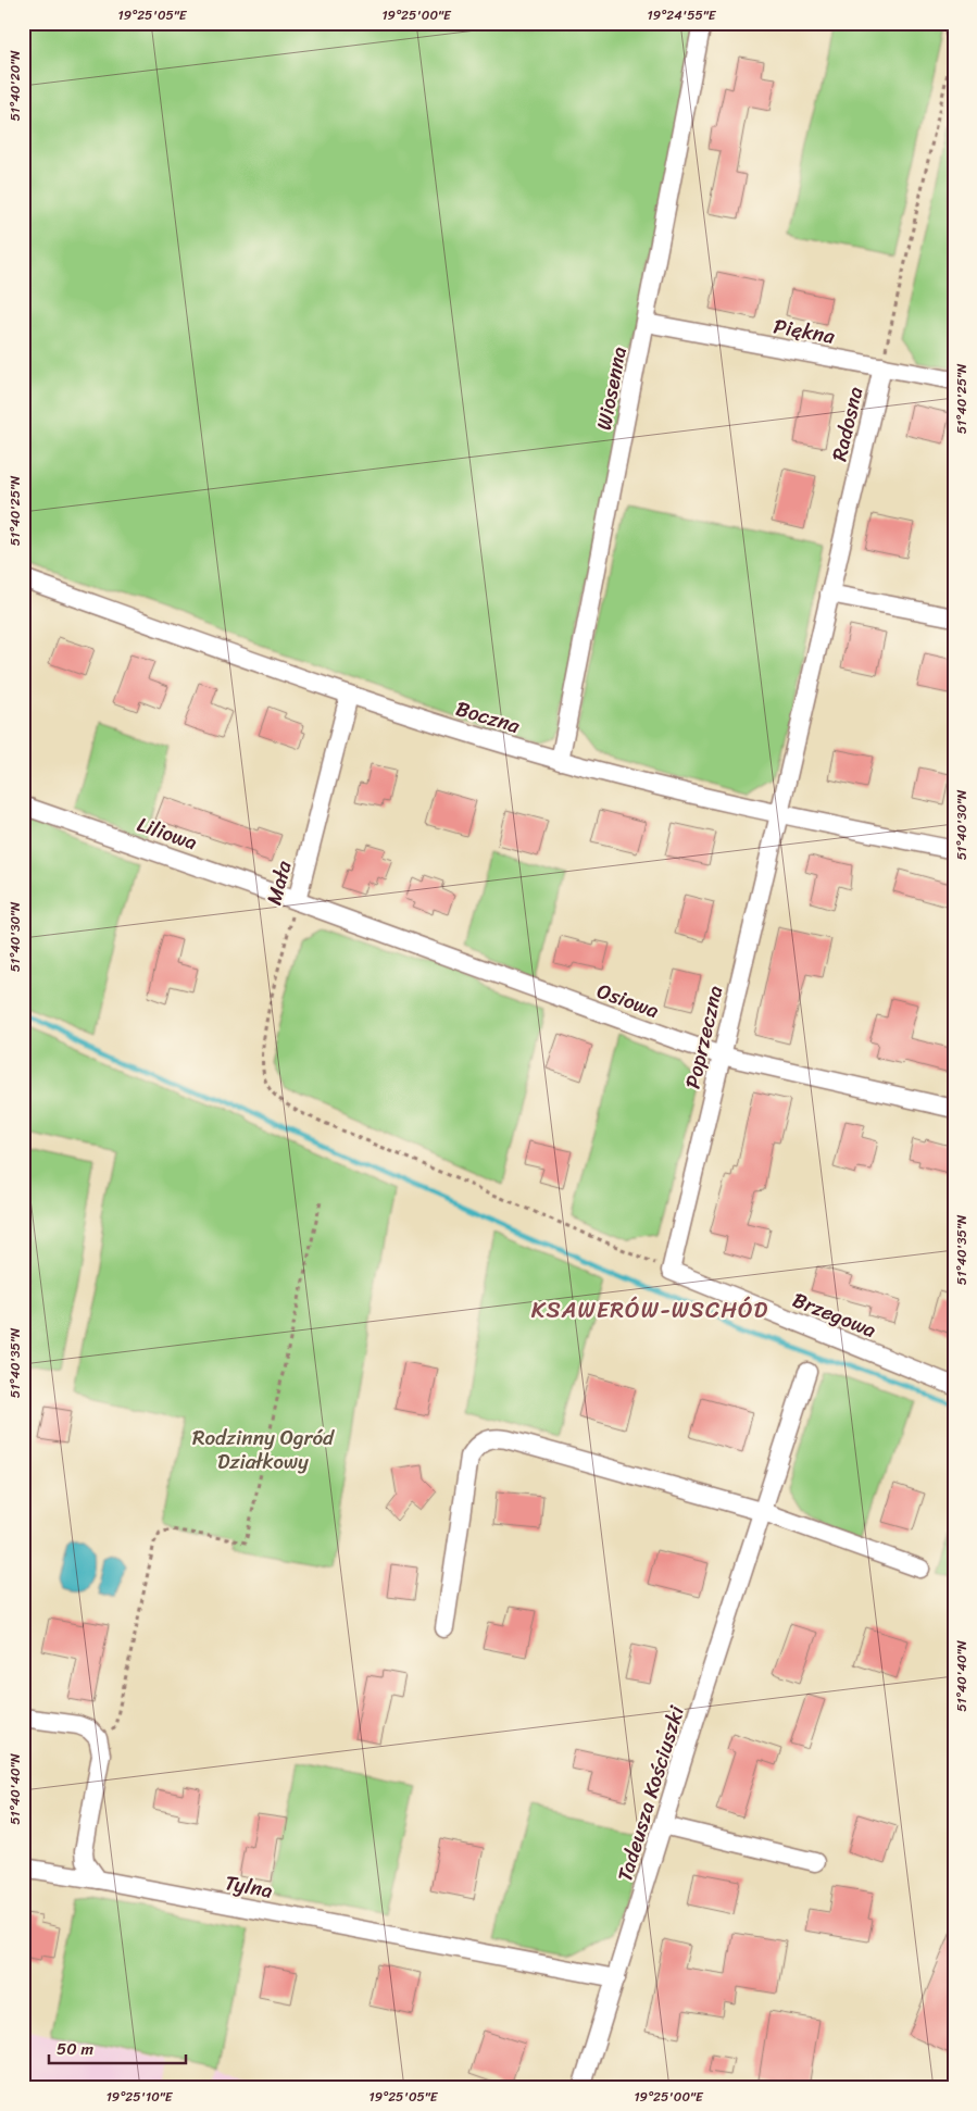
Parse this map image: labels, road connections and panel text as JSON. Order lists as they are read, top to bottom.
{
  "streets": {
    "street": [
      "Piękna",
      "Wiosenna",
      "Radosna",
      "Boczna",
      "Liliowa",
      "Mała",
      "Osiowa",
      "Poprzeczna",
      "Brzegowa",
      "Tadeusza Kościuszki",
      "Tylna"
    ]
  },
  "crossings": [
    ["Piękna", "Wiosenna"],
    ["Piękna", "Radosna"],
    ["Wiosenna", "Boczna"],
    ["Radosna", "Boczna"],
    ["Radosna", "Poprzeczna"],
    ["Boczna", "Mała"],
    ["Boczna", "Poprzeczna"],
    ["Liliowa", "Mała"],
    ["Liliowa", "Osiowa"],
    ["Mała", "Osiowa"],
    ["Mała", "Poprzeczna"],
    ["Mała", "Brzegowa"],
    ["Osiowa", "Poprzeczna"],
    ["Poprzeczna", "Brzegowa"],
    ["Tadeusza Kościuszki", "Tylna"]
  ],
  "districts": ["KSAWERÓW-WSCHÓD"],
  "parks": ["Rodzinny Ogród Działkowy"],
  "scale_bar": "50 m",
  "coordinates": [
    "19°25'05\"E",
    "19°25'00\"E",
    "19°24'55\"E",
    "51°40'20\"N",
    "51°40'25\"N",
    "51°40'30\"N",
    "51°40'35\"N",
    "51°40'40\"N",
    "19°25'10\"E"
  ]
}
